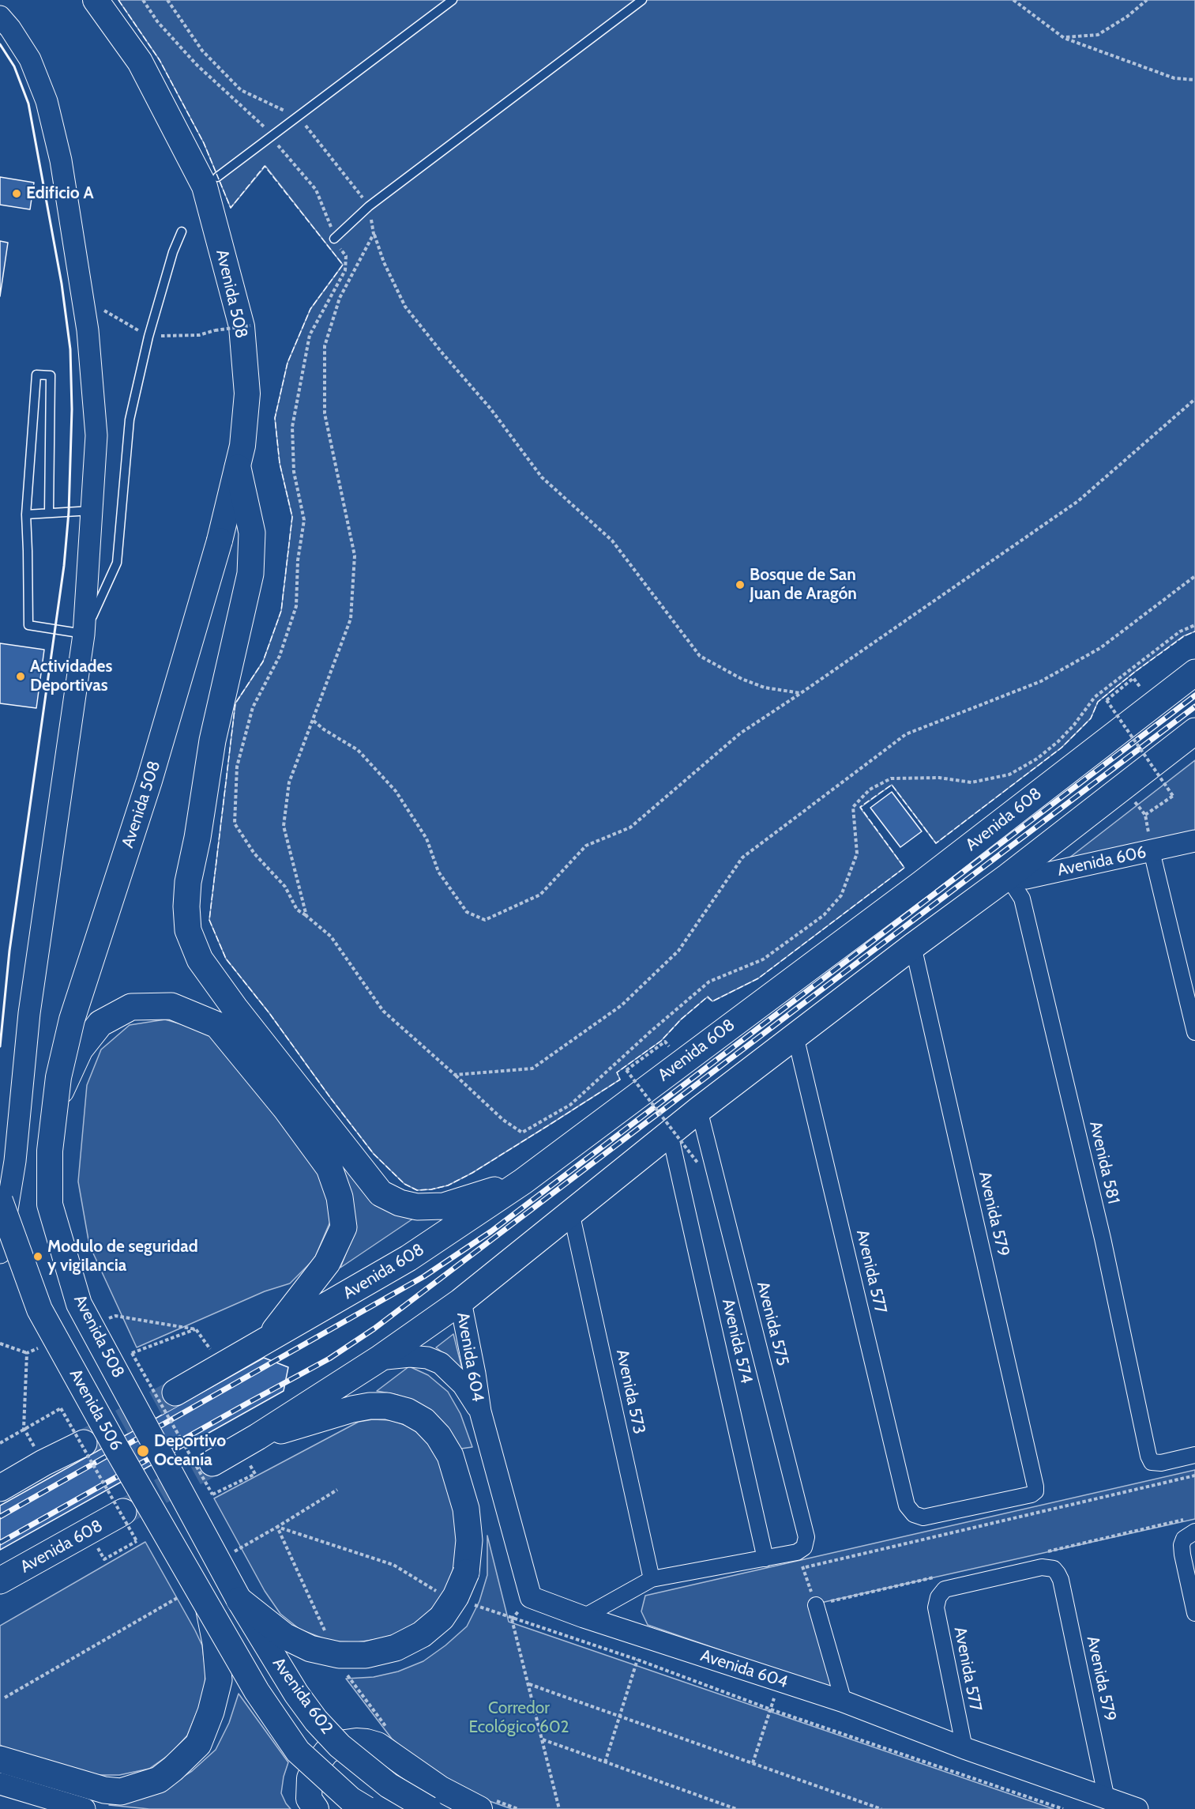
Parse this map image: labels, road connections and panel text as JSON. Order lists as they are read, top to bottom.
{
  "streets": {
    "highway": ["Avenida 608"],
    "main road": ["Avenida 508", "Avenida 506", "Avenida 602"],
    "street": [
      "Avenida 606",
      "Avenida 581",
      "Avenida 579",
      "Avenida 577",
      "Avenida 575",
      "Avenida 574",
      "Avenida 604",
      "Avenida 573"
    ]
  },
  "crossings": [
    ["Avenida 508", "Avenida 602"],
    ["Avenida 606", "Avenida 581"],
    ["Avenida 579", "Avenida 577"],
    ["Avenida 579", "Avenida 604"],
    ["Avenida 577", "Avenida 604"],
    ["Avenida 506", "Avenida 602"]
  ],
  "parks": ["Corredor Ecológico 602"],
  "places": [
    "Edificio A",
    "Bosque de San Juan de Aragón",
    "Actividades Deportivas",
    "Modulo de seguridad y vigilancia",
    "Deportivo Oceanía"
  ]
}
